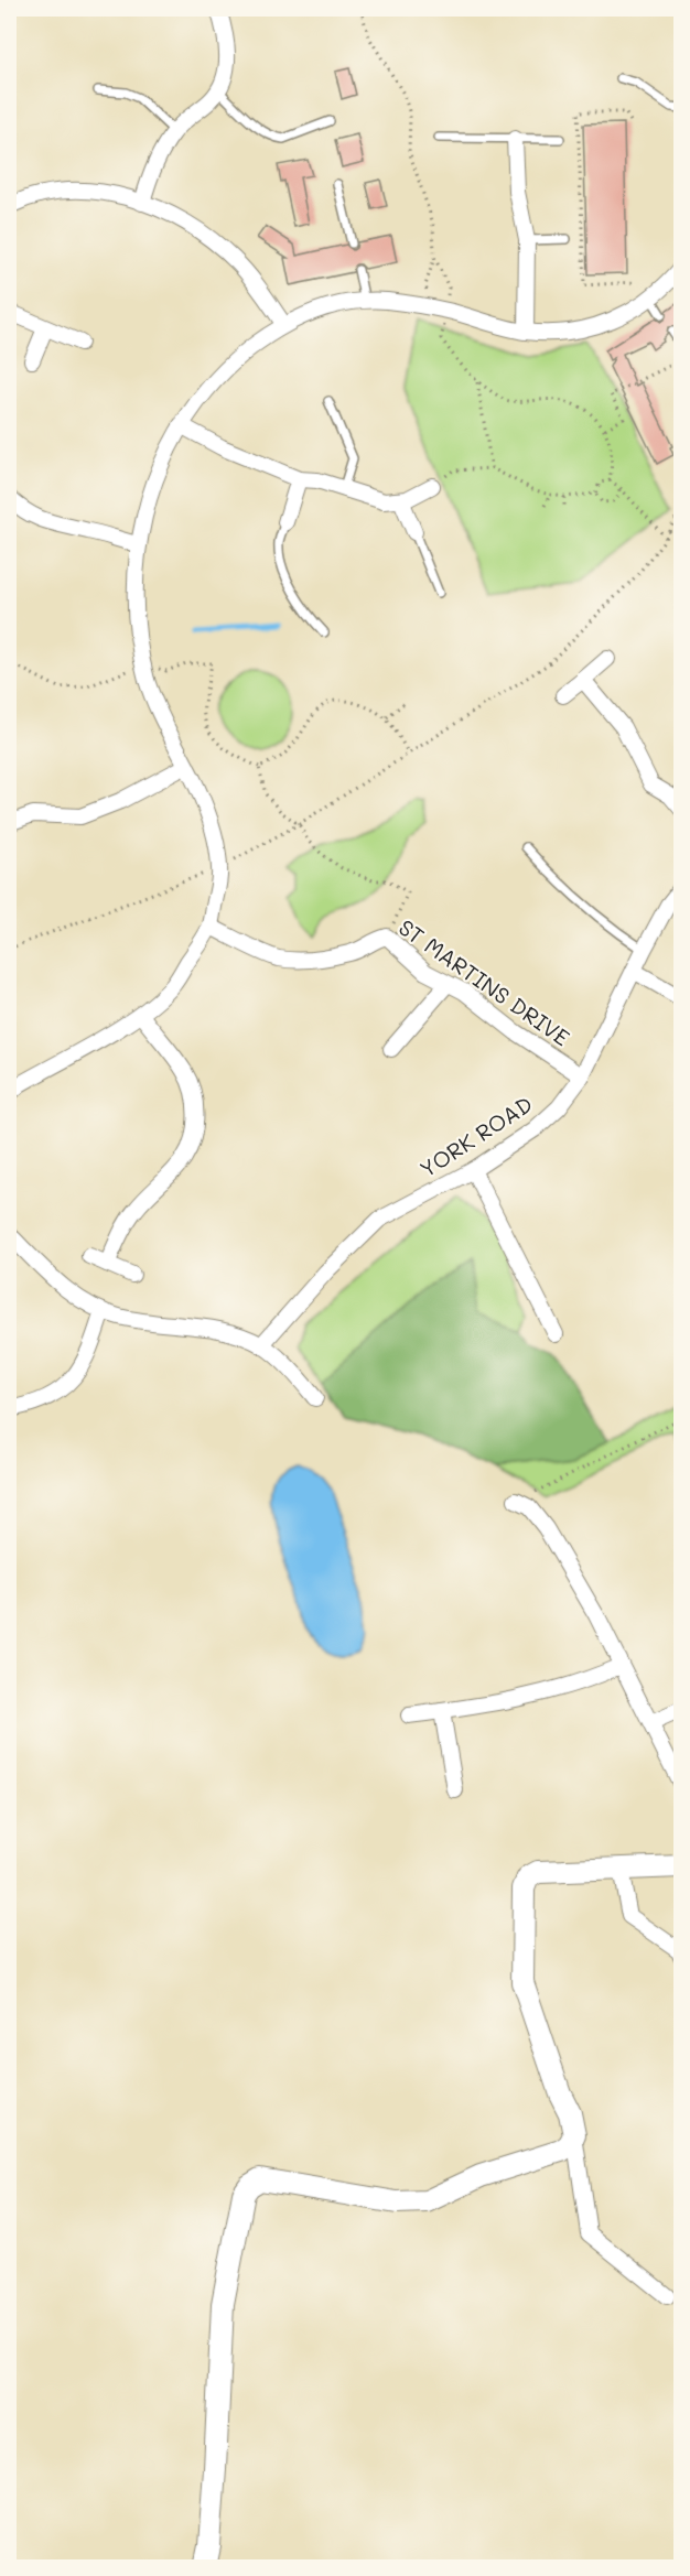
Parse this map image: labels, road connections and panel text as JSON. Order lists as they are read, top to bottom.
{
  "streets": {
    "street": ["ST MARTINS DRIVE", "YORK ROAD"]
  },
  "crossings": [
    ["ST MARTINS DRIVE", "YORK ROAD"]
  ]
}
